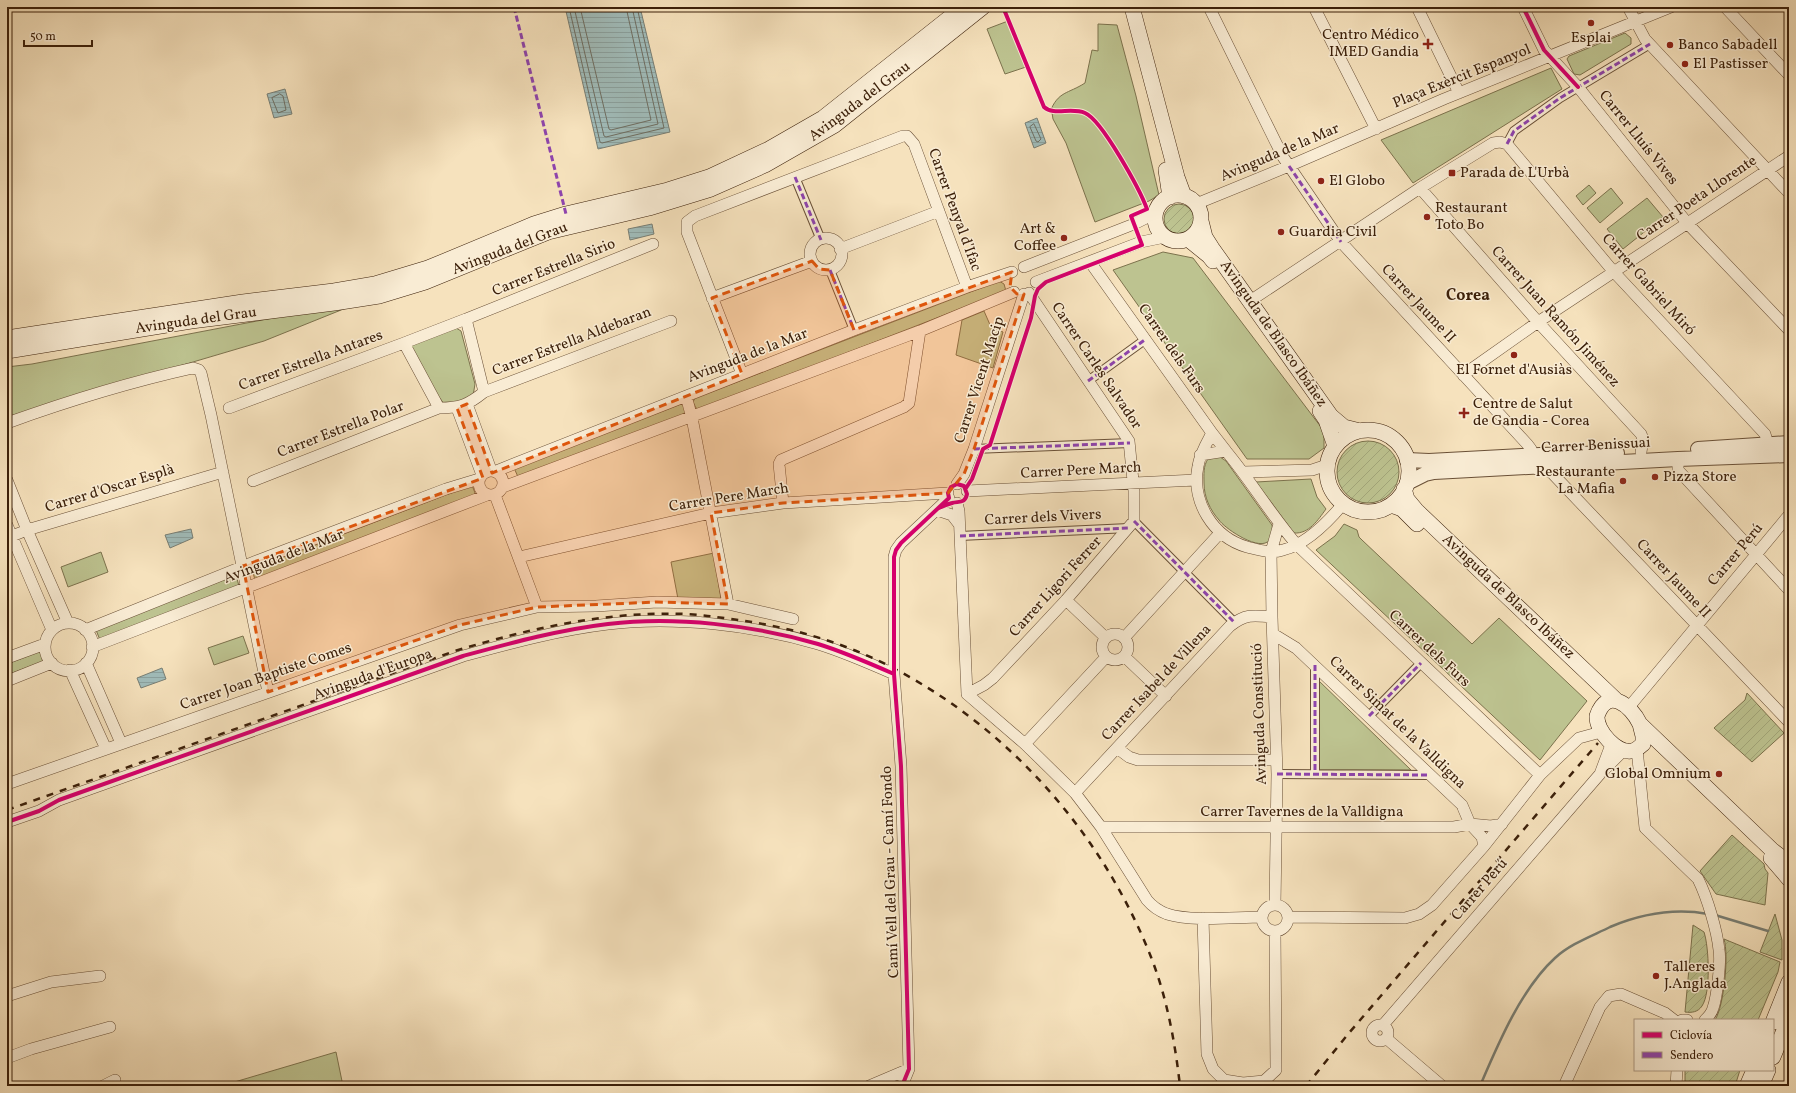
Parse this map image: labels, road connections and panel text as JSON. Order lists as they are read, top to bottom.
{
  "streets": {
    "main road": ["Avinguda del Grau", "Avinguda de Blasco Ibáñez"],
    "street": [
      "Plaça Exèrcit Espanyol",
      "Carrer Lluís Vives",
      "Avinguda de la Mar",
      "Carrer Poeta Llorente",
      "Carrer Penyal d'Ifac",
      "Carrer Estrella Sirio",
      "Carrer Gabriel Miró",
      "Carrer Jaume II",
      "Carrer Juan Ramón Jiménez",
      "Carrer Estrella Aldebaran",
      "Carrer dels Furs",
      "Carrer Estrella Antares",
      "Carrer Carles Salvador",
      "Carrer Vicent Macip",
      "Carrer Estrella Polar",
      "Carrer Benissuai",
      "Carrer Pere March",
      "Carrer d'Oscar Esplà",
      "Carrer dels Vivers",
      "Carrer Perú",
      "Carrer Ligori Ferrer",
      "Avinguda d'Europa",
      "Carrer Joan Baptiste Comes",
      "Carrer Isabel de Villena",
      "Avinguda Constitució",
      "Carrer Simat de la Valldigna",
      "Carrer Tavernes de la Valldigna",
      "Camí Vell del Grau - Camí Fondo"
    ]
  },
  "crossings": [
    ["Plaça Exèrcit Espanyol", "Carrer Lluís Vives"],
    ["Plaça Exèrcit Espanyol", "Avinguda de la Mar"],
    ["Carrer Lluís Vives", "Carrer Poeta Llorente"],
    ["Avinguda de la Mar", "Carrer Penyal d'Ifac"],
    ["Avinguda de la Mar", "Carrer Jaume II"],
    ["Avinguda de la Mar", "Avinguda de Blasco Ibáñez"],
    ["Avinguda de la Mar", "Carrer Carles Salvador"],
    ["Avinguda de la Mar", "Carrer Vicent Macip"],
    ["Carrer Poeta Llorente", "Carrer Gabriel Miró"],
    ["Carrer Poeta Llorente", "Carrer Jaume II"],
    ["Carrer Poeta Llorente", "Carrer Juan Ramón Jiménez"],
    ["Carrer Gabriel Miró", "Carrer Benissuai"],
    ["Carrer Jaume II", "Carrer Benissuai"],
    ["Carrer Jaume II", "Carrer Perú"],
    ["Carrer Juan Ramón Jiménez", "Carrer Benissuai"],
    ["Avinguda de Blasco Ibáñez", "Carrer Benissuai"],
    ["Avinguda de Blasco Ibáñez", "Carrer Perú"],
    ["Carrer dels Furs", "Avinguda Constitució"],
    ["Carrer Carles Salvador", "Carrer Vicent Macip"],
    ["Carrer Carles Salvador", "Carrer Pere March"],
    ["Carrer Vicent Macip", "Carrer Pere March"],
    ["Carrer dels Vivers", "Carrer Ligori Ferrer"],
    ["Avinguda d'Europa", "Camí Vell del Grau - Camí Fondo"],
    ["Carrer Isabel de Villena", "Avinguda Constitució"],
    ["Avinguda Constitució", "Carrer Simat de la Valldigna"],
    ["Avinguda Constitució", "Carrer Tavernes de la Valldigna"],
    ["Carrer Simat de la Valldigna", "Carrer Tavernes de la Valldigna"]
  ],
  "districts": ["Corea"],
  "places": {
    "other": [
      "Esplai",
      "Banco Sabadell",
      "El Pastisser",
      "El Globo",
      "Restaurant Toto Bo",
      "Guardia Civil",
      "Art & Coffee",
      "El Fornet d'Ausiàs",
      "Pizza Store",
      "Restaurante La Mafia",
      "Global Omnium",
      "Talleres J.Anglada"
    ],
    "health": ["Centro Médico IMED Gandia", "Centre de Salut de Gandia - Corea"],
    "transit": ["Parada de L'Urbà"]
  },
  "legend": ["Ciclovía", "Sendero"],
  "scale_bar": "50 m"
}
